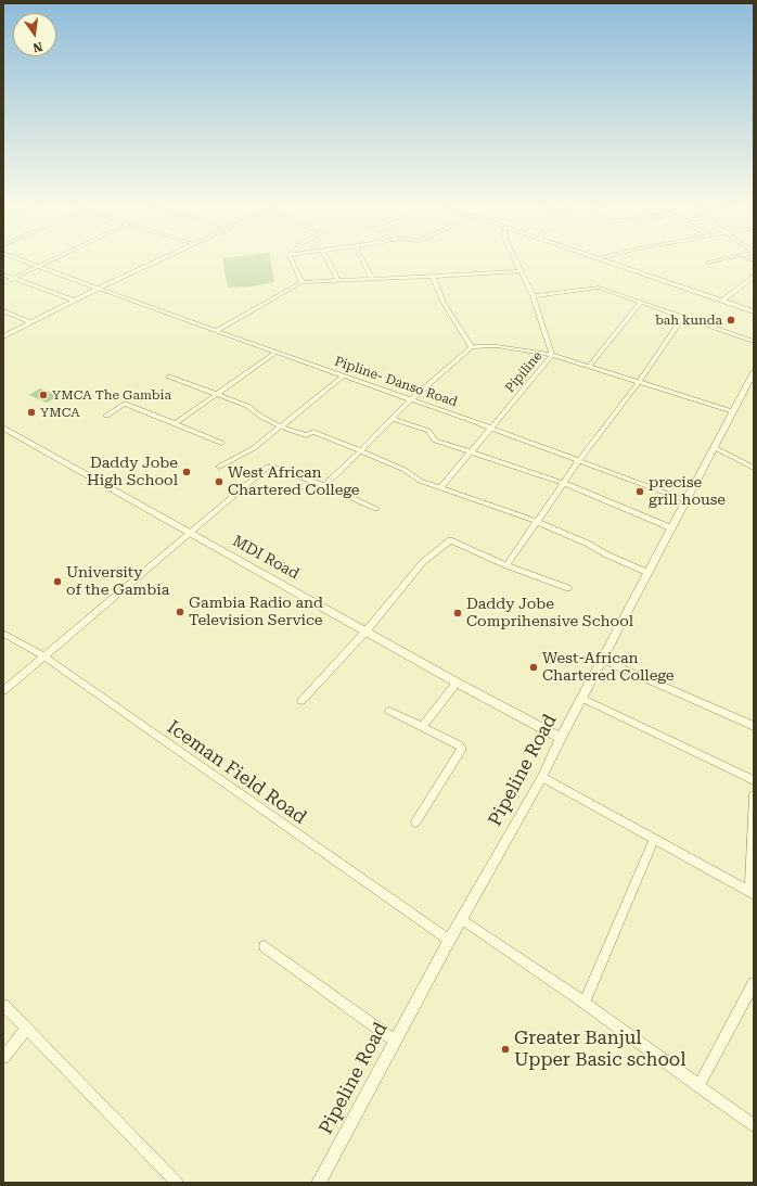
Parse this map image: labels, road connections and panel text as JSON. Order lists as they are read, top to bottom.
{
  "streets": {
    "street": [
      "Pipiline",
      "Pipline- Danso Road",
      "MDI Road",
      "Pipeline Road",
      "Iceman Field Road"
    ]
  },
  "crossings": [
    ["Pipiline", "Pipline- Danso Road"],
    ["Pipline- Danso Road", "Pipeline Road"],
    ["MDI Road", "Pipeline Road"],
    ["Pipeline Road", "Iceman Field Road"]
  ],
  "places": [
    "bah kunda",
    "YMCA The Gambia",
    "YMCA",
    "Daddy Jobe High School",
    "West African Chartered College",
    "precise grill house",
    "University of the Gambia",
    "Gambia Radio and Television Service",
    "Daddy Jobe Comprihensive School",
    "West-African Chartered College",
    "Greater Banjul Upper Basic school"
  ],
  "north": "bottom"
}
